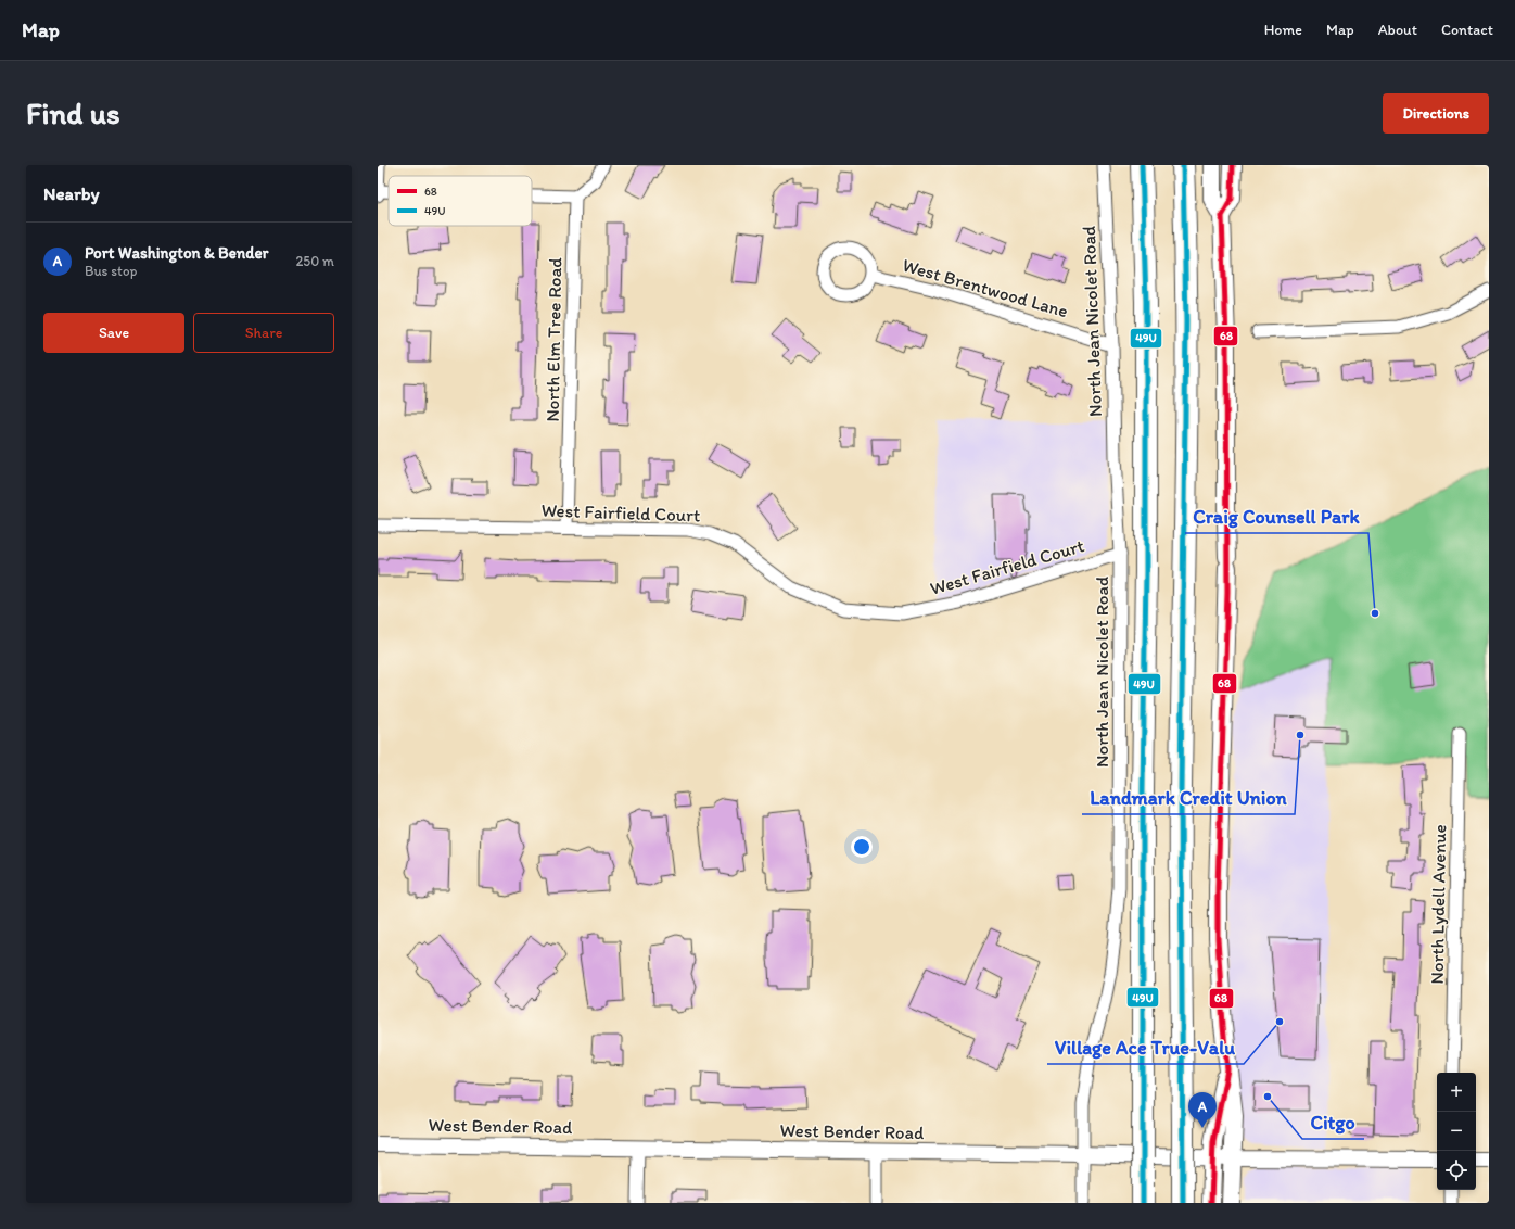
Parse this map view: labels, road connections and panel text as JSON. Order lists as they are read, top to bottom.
{
  "streets": {
    "street": [
      "West Brentwood Lane",
      "North Jean Nicolet Road",
      "North Elm Tree Road",
      "West Fairfield Court",
      "North Lydell Avenue",
      "West Bender Road"
    ]
  },
  "crossings": [
    ["West Brentwood Lane", "North Jean Nicolet Road"],
    ["North Jean Nicolet Road", "West Fairfield Court"],
    ["North Jean Nicolet Road", "West Bender Road"],
    ["North Elm Tree Road", "West Fairfield Court"]
  ],
  "places": [
    "Craig Counsell Park",
    "Landmark Credit Union",
    "Village Ace True-Valu",
    "Citgo"
  ],
  "lines": ["transit line 68", "transit line 49U"],
  "legend": ["68", "49U"],
  "page": {
    "header": "Map",
    "nav": [
      "Home",
      "Map",
      "About",
      "Contact"
    ],
    "buttons": [
      "Directions",
      ["Save", "Share"]
    ],
    "title": "Find us",
    "heading": "Nearby",
    "list": [
      {
        "mark": "A",
        "name": "Port Washington & Bender",
        "note": "Bus stop",
        "value": "250 m"
      }
    ],
    "map_buttons": ["+", "−"],
    "pins": "A"
  }
}
